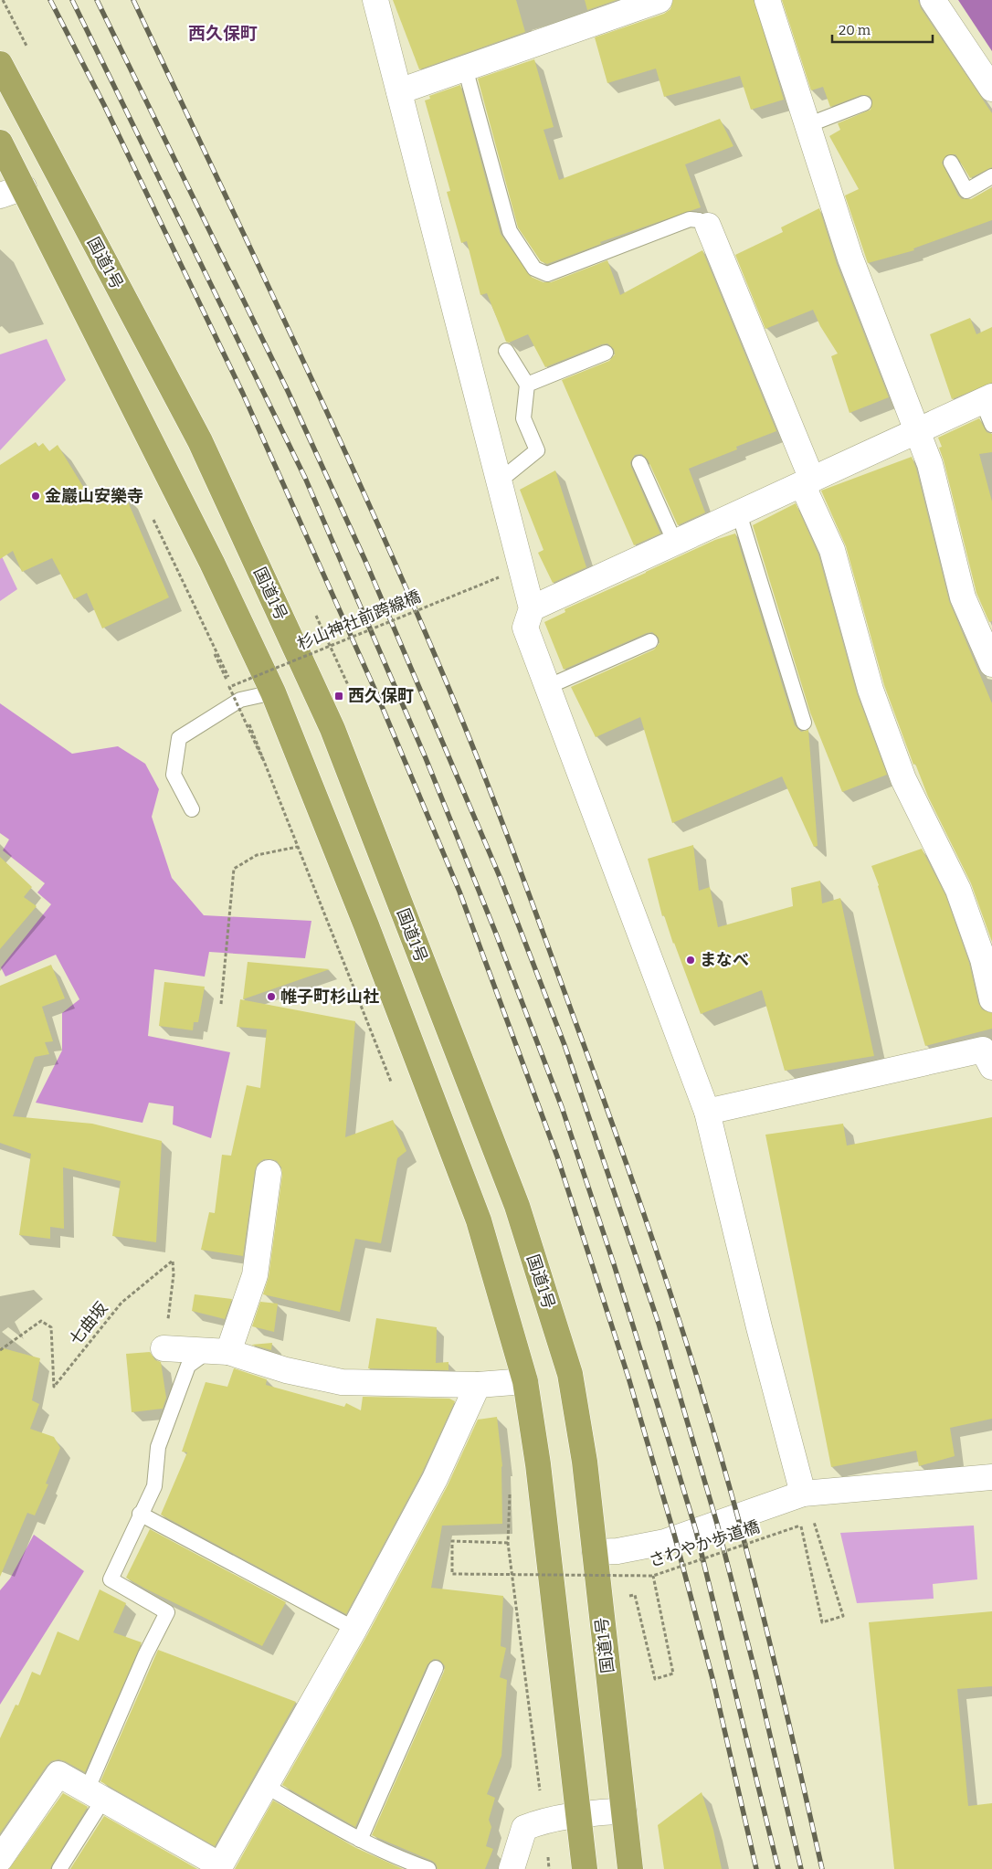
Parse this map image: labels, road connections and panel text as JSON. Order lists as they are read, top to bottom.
{
  "streets": {
    "highway": ["国道1号"],
    "path": ["杉山神社前跨線橋", "七曲坂", "さわやか歩道橋"]
  },
  "districts": ["西久保町"],
  "places": {
    "other": ["金巖山安樂寺", "まなべ", "帷子町杉山社"],
    "transit": ["西久保町"]
  },
  "scale_bar": "20 m"
}
